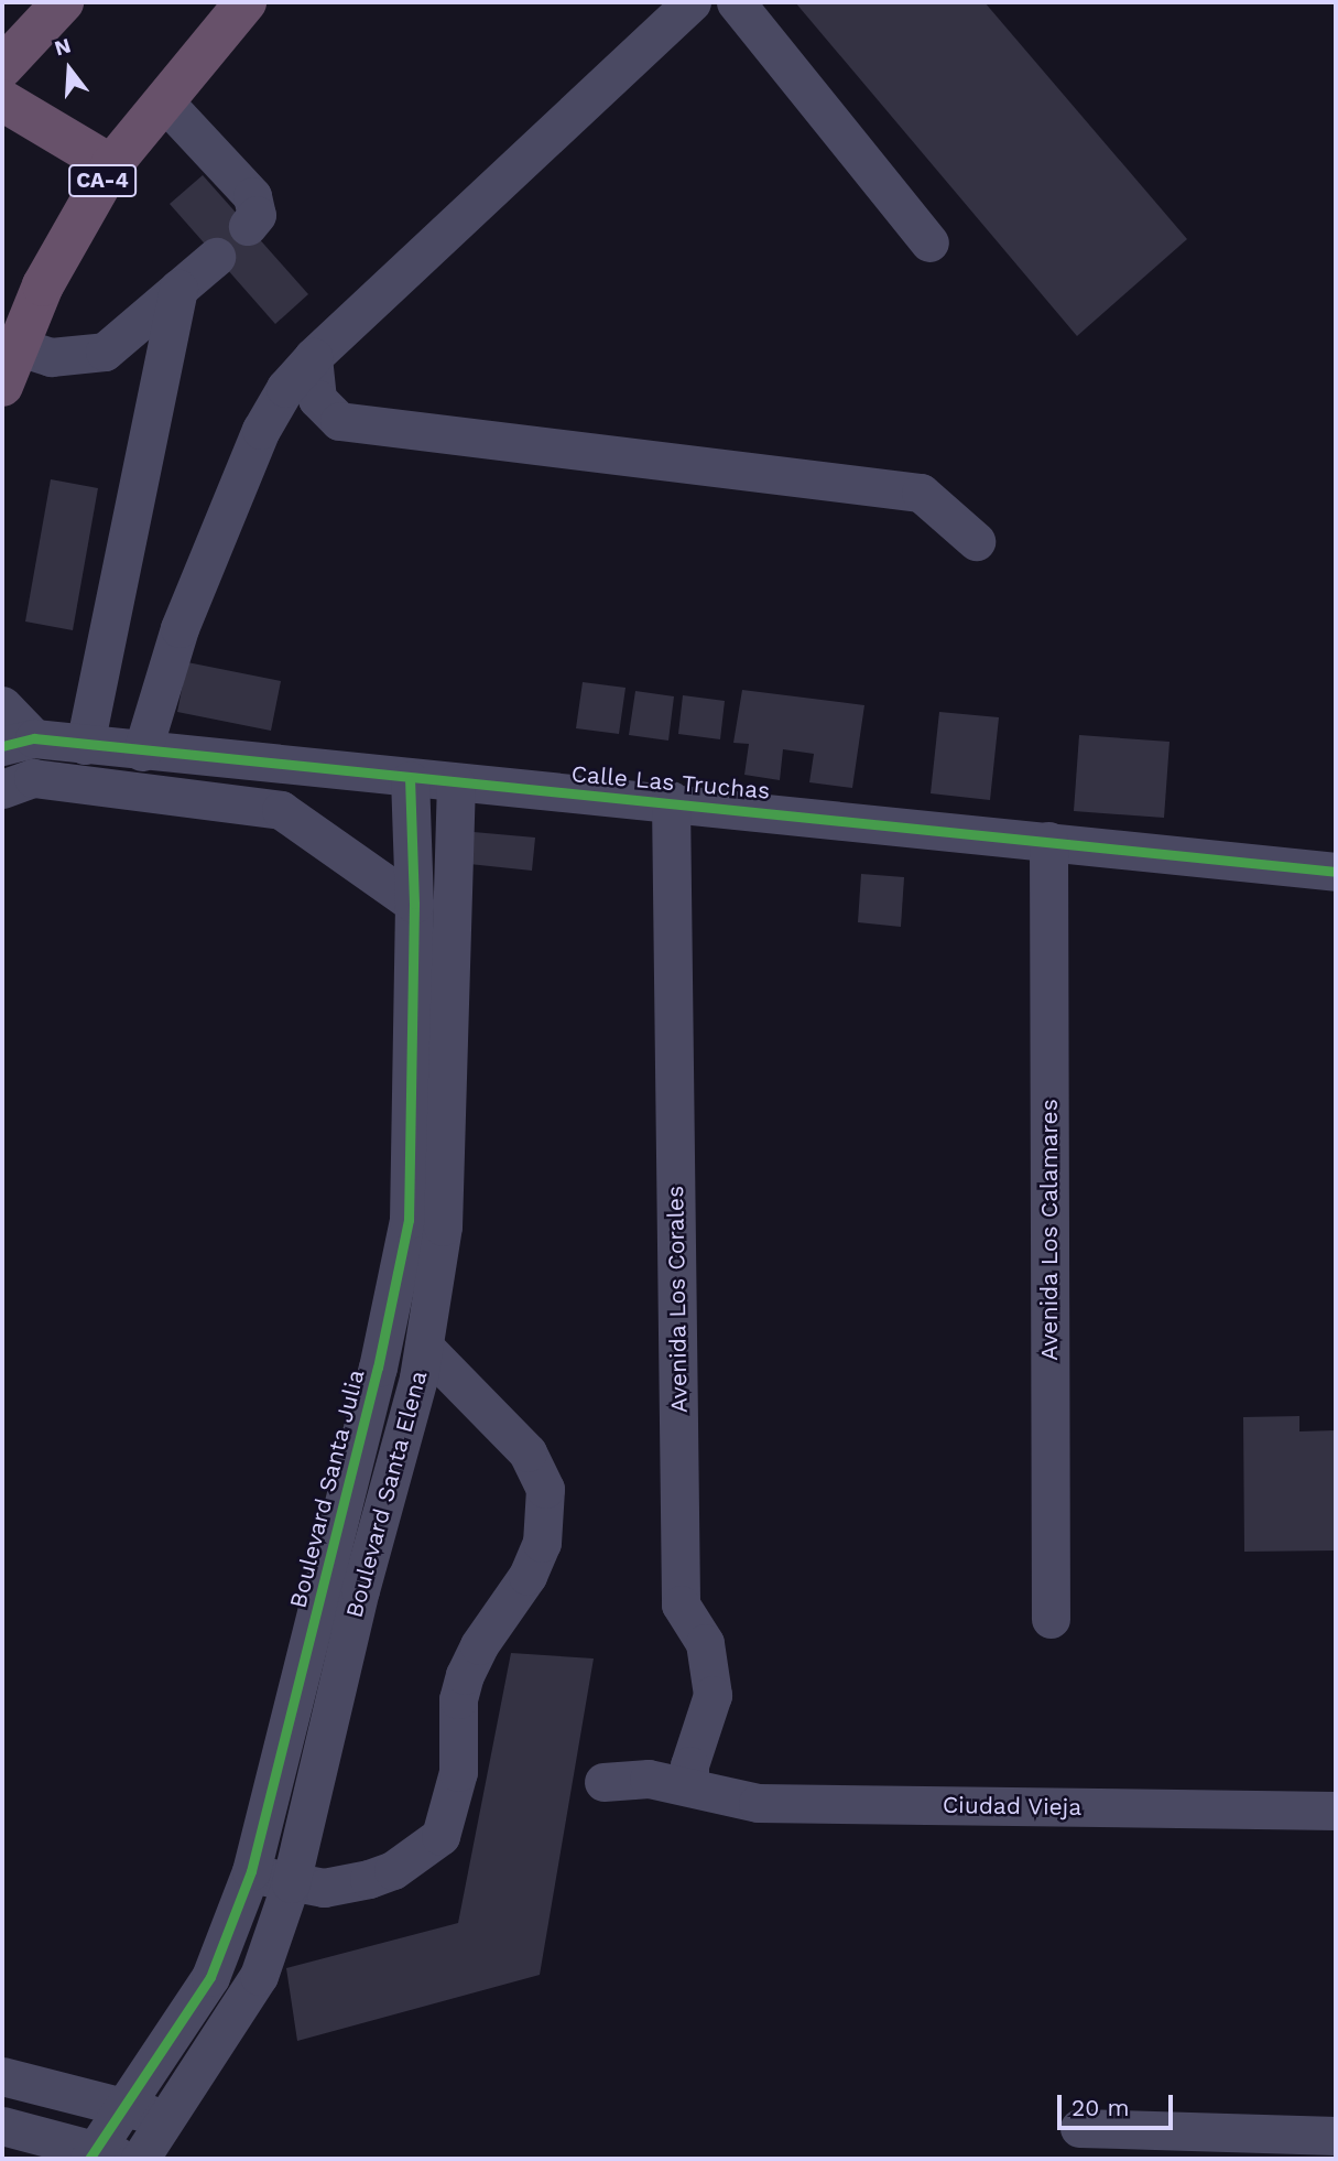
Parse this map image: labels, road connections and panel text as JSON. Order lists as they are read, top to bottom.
{
  "streets": {
    "highway": ["CA-4"],
    "street": [
      "Calle Las Truchas",
      "Avenida Los Calamares",
      "Avenida Los Corales",
      "Boulevard Santa Julia",
      "Boulevard Santa Elena",
      "Ciudad Vieja"
    ]
  },
  "crossings": [
    ["Calle Las Truchas", "Avenida Los Calamares"],
    ["Calle Las Truchas", "Avenida Los Corales"],
    ["Calle Las Truchas", "Boulevard Santa Julia"],
    ["Calle Las Truchas", "Boulevard Santa Elena"],
    ["Avenida Los Corales", "Ciudad Vieja"]
  ],
  "scale_bar": "20 m",
  "north": "top"
}
